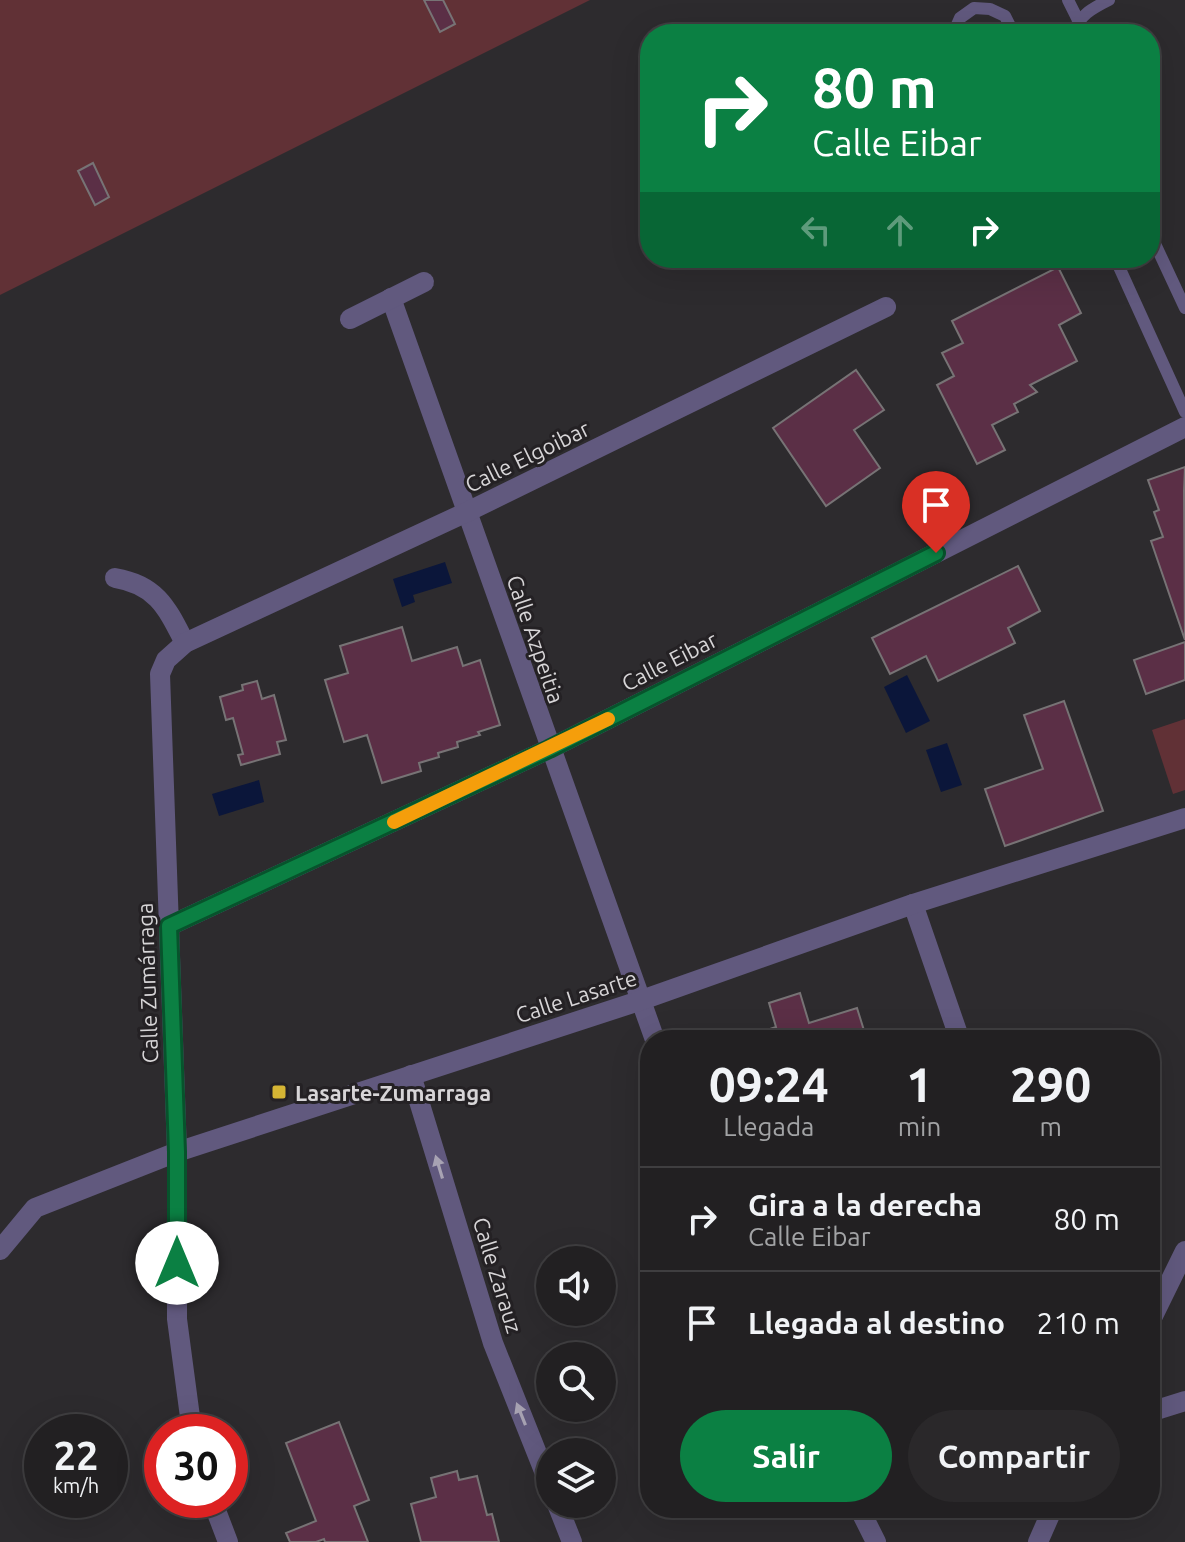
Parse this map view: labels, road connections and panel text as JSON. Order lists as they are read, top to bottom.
{
  "streets": {
    "street": [
      "Calle Elgoibar",
      "Calle Azpeitia",
      "Calle Eibar",
      "Calle Zumárraga",
      "Calle Lasarte",
      "Calle Zarauz"
    ]
  },
  "crossings": [
    ["Calle Elgoibar", "Calle Azpeitia"],
    ["Calle Elgoibar", "Calle Zumárraga"],
    ["Calle Azpeitia", "Calle Eibar"],
    ["Calle Azpeitia", "Calle Lasarte"],
    ["Calle Eibar", "Calle Zumárraga"],
    ["Calle Zumárraga", "Calle Lasarte"],
    ["Calle Lasarte", "Calle Zarauz"]
  ],
  "one_way": ["Calle Zarauz"],
  "places": {
    "transit": ["Lasarte-Zumarraga"]
  },
  "page": {
    "turn": ["80 m", "Calle Eibar"],
    "eta": [
      "09:24",
      "Llegada",
      "1",
      "min",
      "290",
      "m"
    ],
    "list": [
      {
        "name": "Gira a la derecha",
        "note": "Calle Eibar",
        "value": "80 m"
      },
      {
        "name": "Llegada al destino",
        "value": "210 m"
      }
    ],
    "buttons": ["Salir", "Compartir"],
    "speed": "22 km/h",
    "limit": "30"
  }
}
